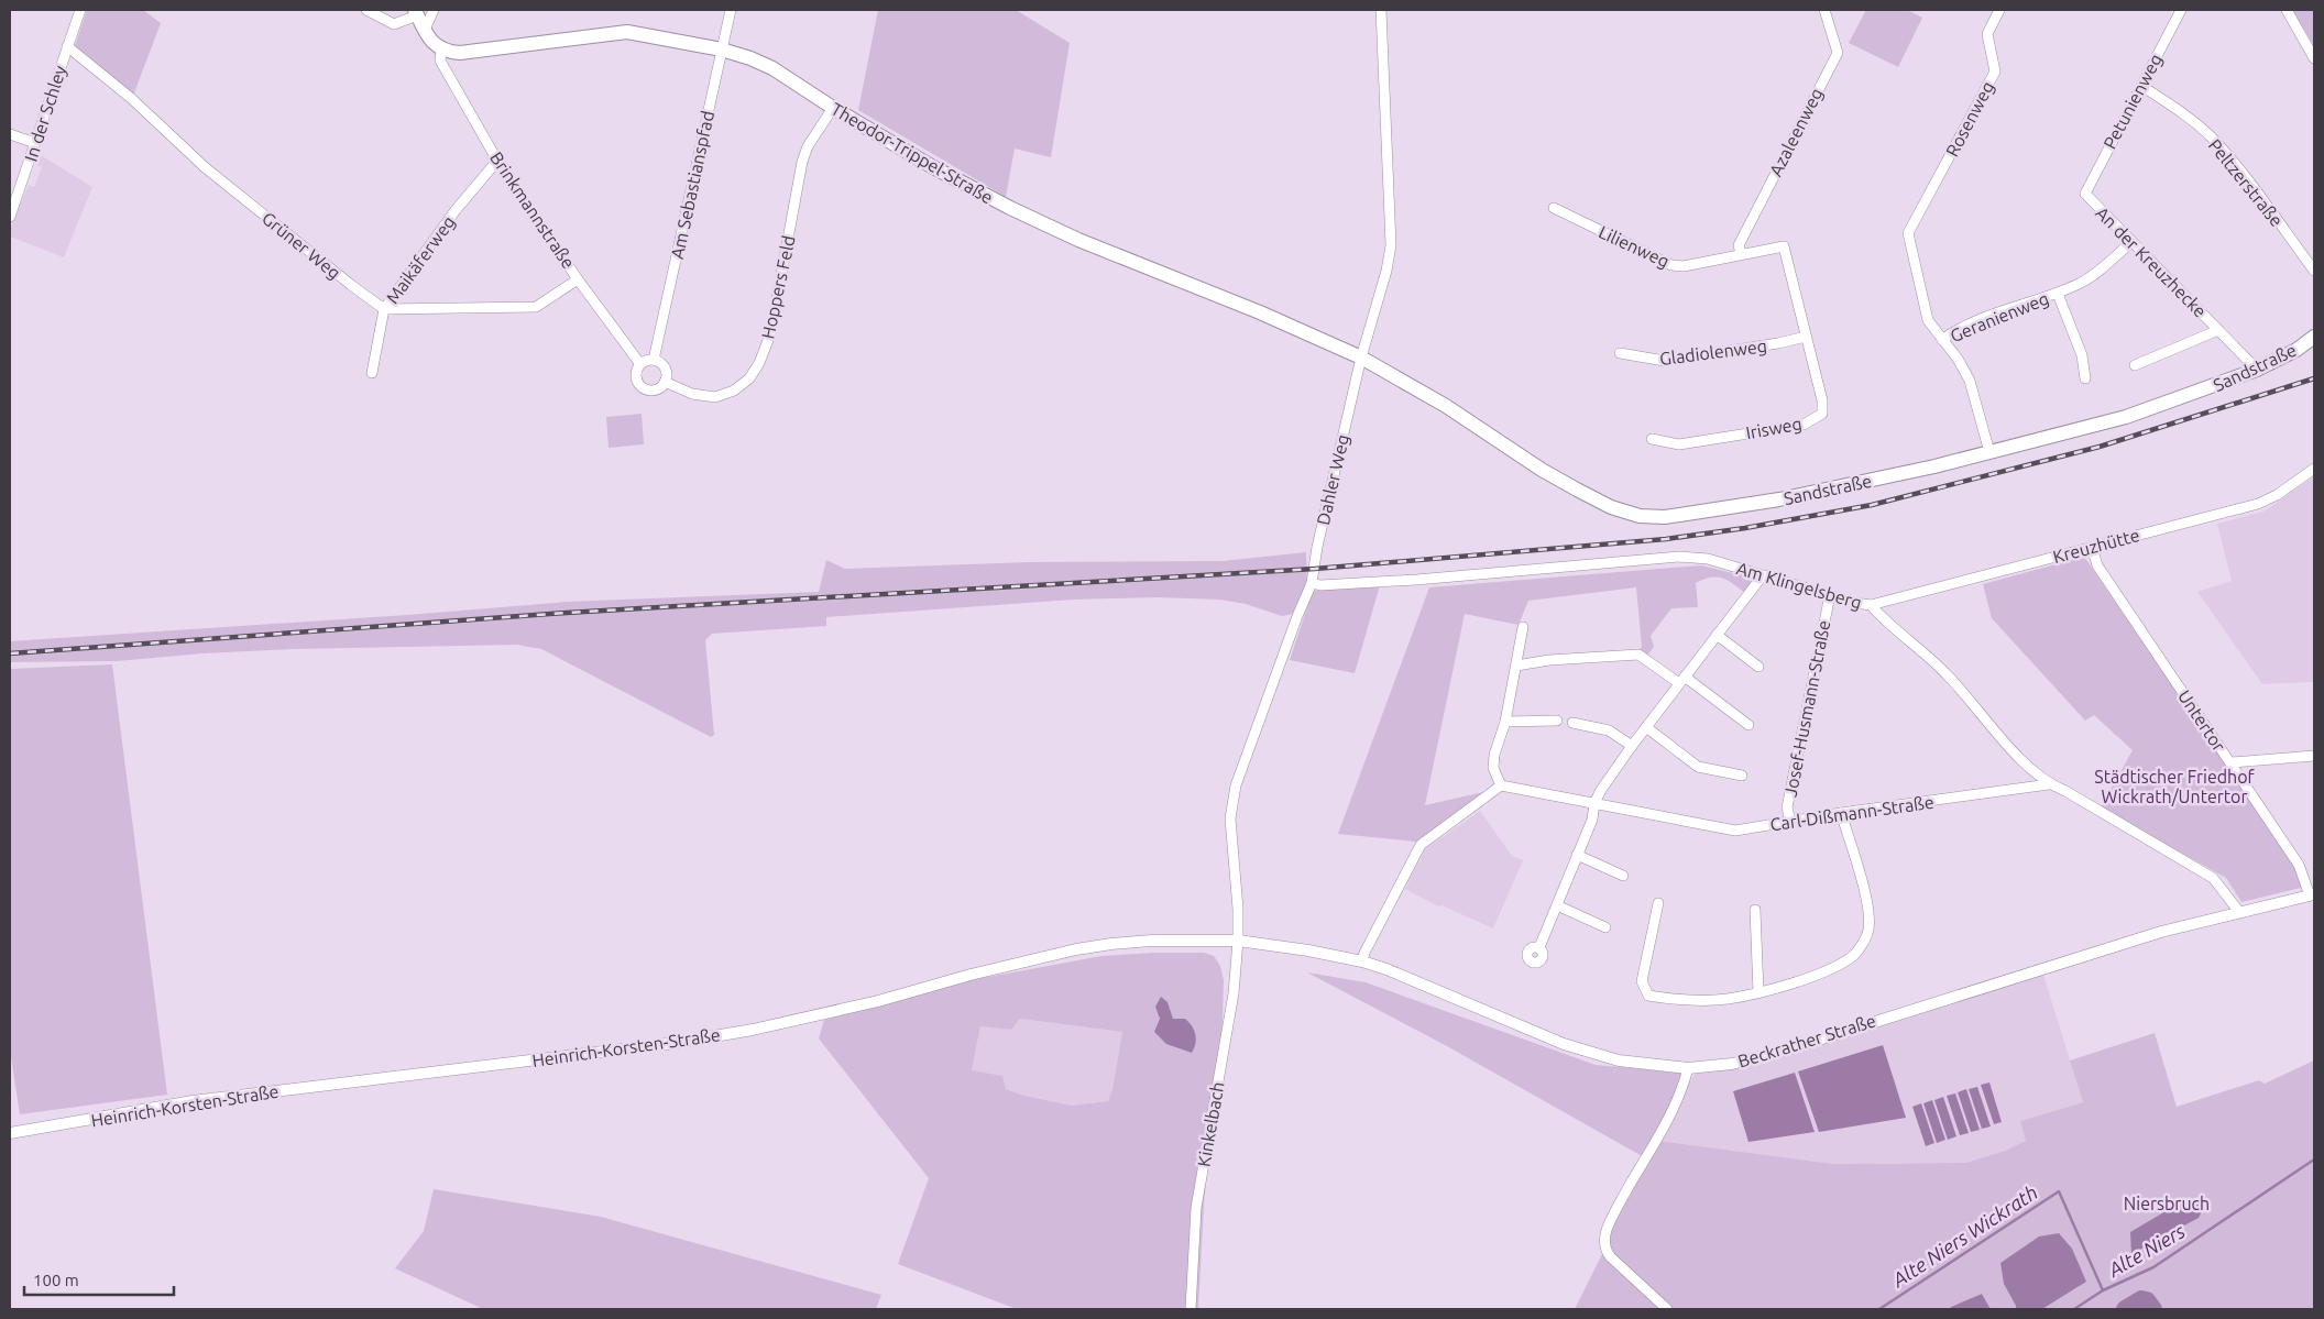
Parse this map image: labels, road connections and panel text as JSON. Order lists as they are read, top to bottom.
{
  "streets": {
    "main road": ["Theodor-Trippel-Straße", "Sandstraße"],
    "street": [
      "Petunienweg",
      "In der Schley",
      "Rosenweg",
      "Azaleenweg",
      "Peltzerstraße",
      "Am Sebastianspfad",
      "Brinkmannstraße",
      "Grüner Weg",
      "Lilienweg",
      "Maikäferweg",
      "An der Kreuzhecke",
      "Hoppers Feld",
      "Geranienweg",
      "Gladiolenweg",
      "Irisweg",
      "Dahler Weg",
      "Kreuzhütte",
      "Am Klingelsberg",
      "Josef-Husmann-Straße",
      "Untertor",
      "Carl-Dißmann-Straße",
      "Beckrather Straße",
      "Heinrich-Korsten-Straße",
      "Kinkelbach"
    ]
  },
  "crossings": [
    ["Petunienweg", "Peltzerstraße"],
    ["Petunienweg", "An der Kreuzhecke"],
    ["In der Schley", "Grüner Weg"],
    ["Rosenweg", "Geranienweg"],
    ["Azaleenweg", "Lilienweg"],
    ["Theodor-Trippel-Straße", "Am Sebastianspfad"],
    ["Theodor-Trippel-Straße", "Brinkmannstraße"],
    ["Theodor-Trippel-Straße", "Hoppers Feld"],
    ["Theodor-Trippel-Straße", "Sandstraße"],
    ["Theodor-Trippel-Straße", "Dahler Weg"],
    ["Am Sebastianspfad", "Brinkmannstraße"],
    ["Am Sebastianspfad", "Hoppers Feld"],
    ["Brinkmannstraße", "Maikäferweg"],
    ["Brinkmannstraße", "Hoppers Feld"],
    ["Grüner Weg", "Maikäferweg"],
    ["Lilienweg", "Irisweg"],
    ["An der Kreuzhecke", "Geranienweg"],
    ["An der Kreuzhecke", "Sandstraße"],
    ["Gladiolenweg", "Irisweg"],
    ["Sandstraße", "Dahler Weg"],
    ["Dahler Weg", "Am Klingelsberg"],
    ["Dahler Weg", "Beckrather Straße"],
    ["Dahler Weg", "Heinrich-Korsten-Straße"],
    ["Dahler Weg", "Kinkelbach"],
    ["Kreuzhütte", "Am Klingelsberg"],
    ["Kreuzhütte", "Untertor"],
    ["Am Klingelsberg", "Josef-Husmann-Straße"],
    ["Am Klingelsberg", "Carl-Dißmann-Straße"],
    ["Am Klingelsberg", "Beckrather Straße"],
    ["Josef-Husmann-Straße", "Carl-Dißmann-Straße"],
    ["Untertor", "Beckrather Straße"],
    ["Beckrather Straße", "Heinrich-Korsten-Straße"],
    ["Beckrather Straße", "Kinkelbach"],
    ["Heinrich-Korsten-Straße", "Kinkelbach"]
  ],
  "water": ["Alte Niers Wickrath", "Alte Niers"],
  "parks": ["Städtischer Friedhof Wickrath/Untertor", "Niersbruch"],
  "scale_bar": "100 m"
}
